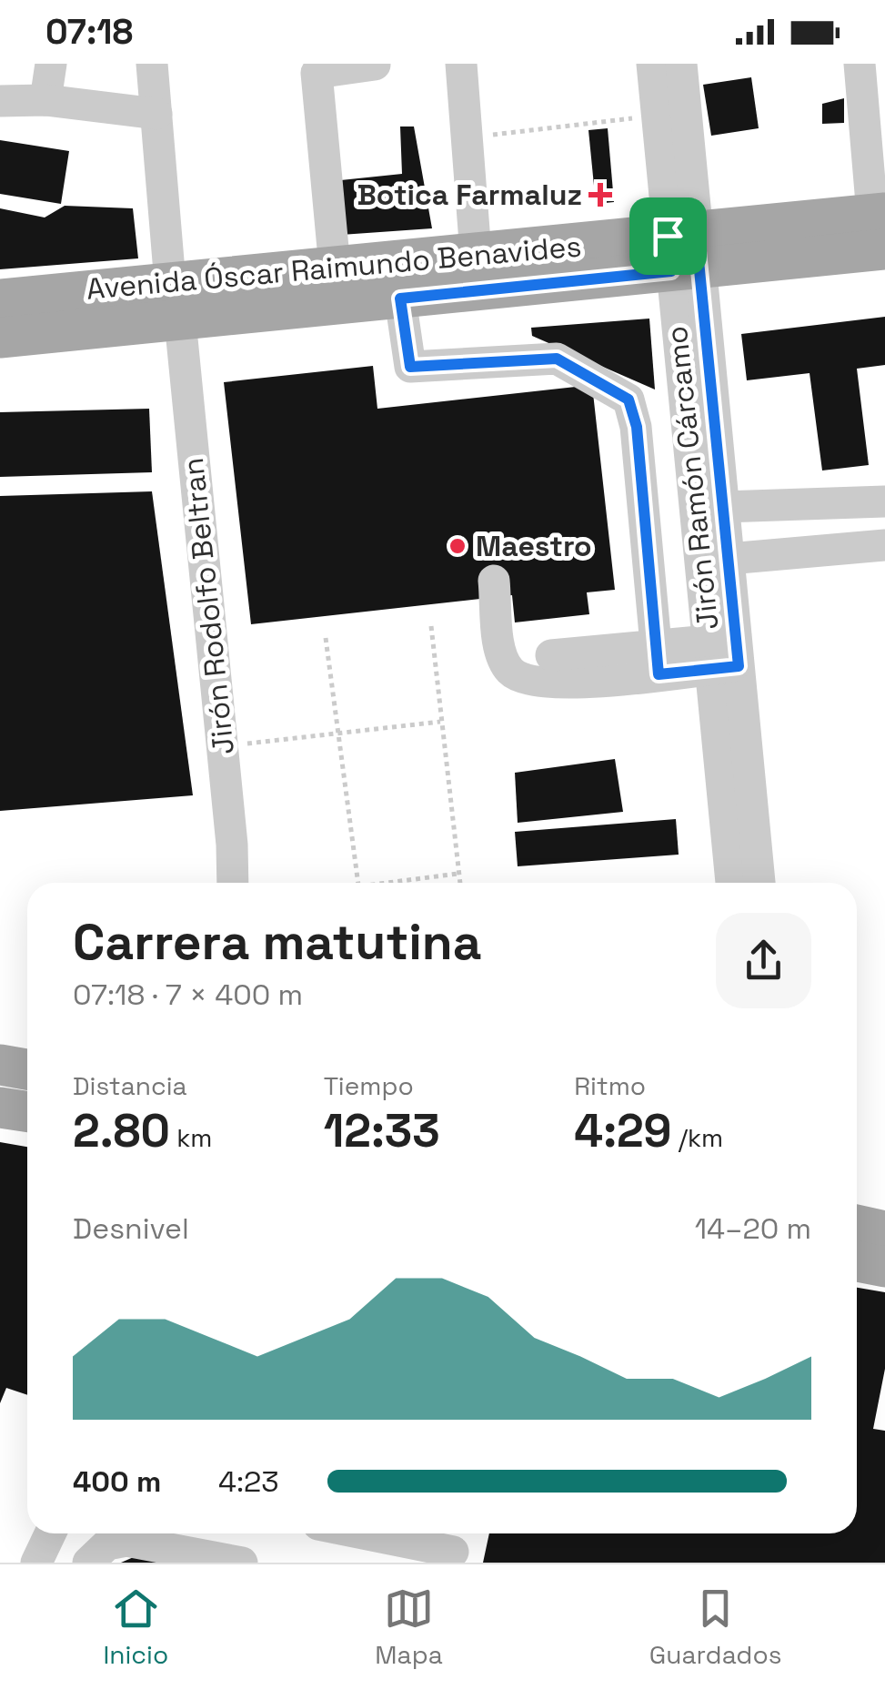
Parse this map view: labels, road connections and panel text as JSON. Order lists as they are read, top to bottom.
{
  "streets": {
    "main road": ["Avenida Óscar Raimundo Benavides"],
    "street": ["Jirón Ramón Cárcamo", "Jirón Rodolfo Beltran"]
  },
  "crossings": [
    ["Avenida Óscar Raimundo Benavides", "Jirón Ramón Cárcamo"],
    ["Avenida Óscar Raimundo Benavides", "Jirón Rodolfo Beltran"]
  ],
  "places": {
    "health": ["Botica Farmaluz"],
    "other": ["Maestro"]
  },
  "page": {
    "status": "07:18",
    "heading": ["Carrera matutina", "07:18 · 7 × 400 m"],
    "stats": [
      ["Distancia", "2.80 km"],
      ["Tiempo", "12:33"],
      ["Ritmo", "4:29 /km"]
    ],
    "chart": ["Desnivel", "14–20 m"],
    "list": [
      {
        "name": "400 m",
        "note": "4:23"
      }
    ],
    "tabs": ["Inicio", "Mapa", "Guardados"]
  }
}
